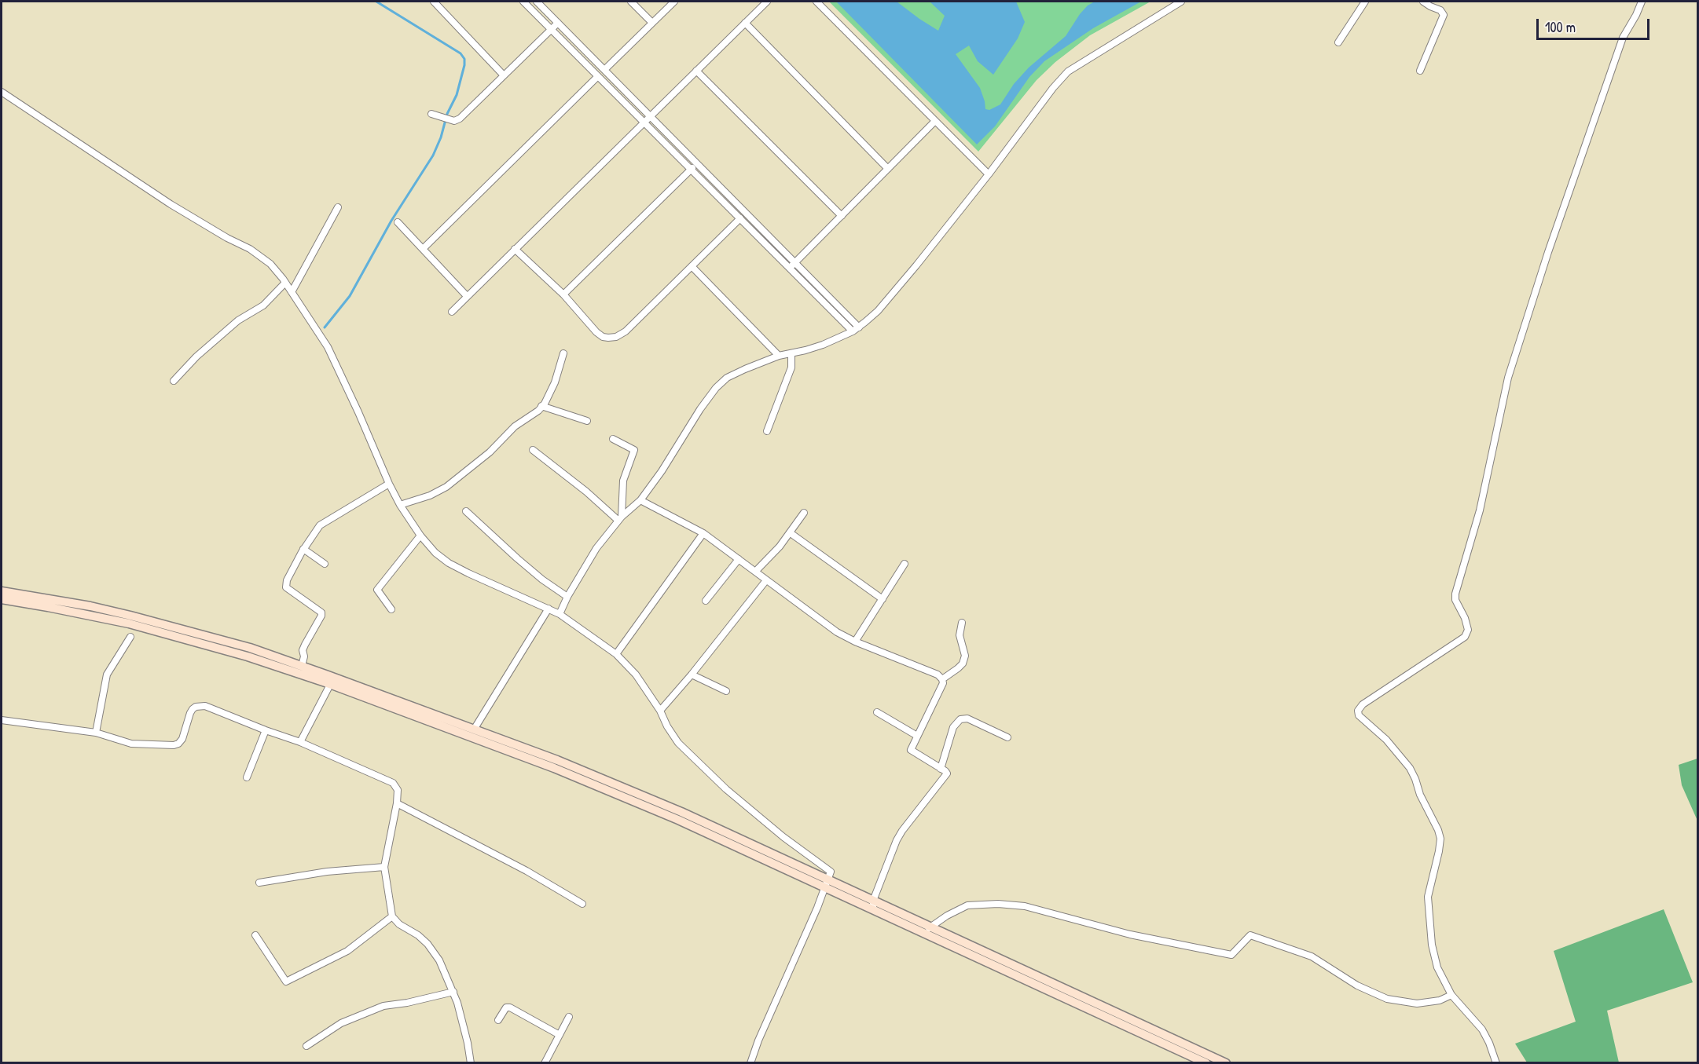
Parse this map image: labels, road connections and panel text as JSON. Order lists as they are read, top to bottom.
{
  "scale_bar": "100 m"
}
